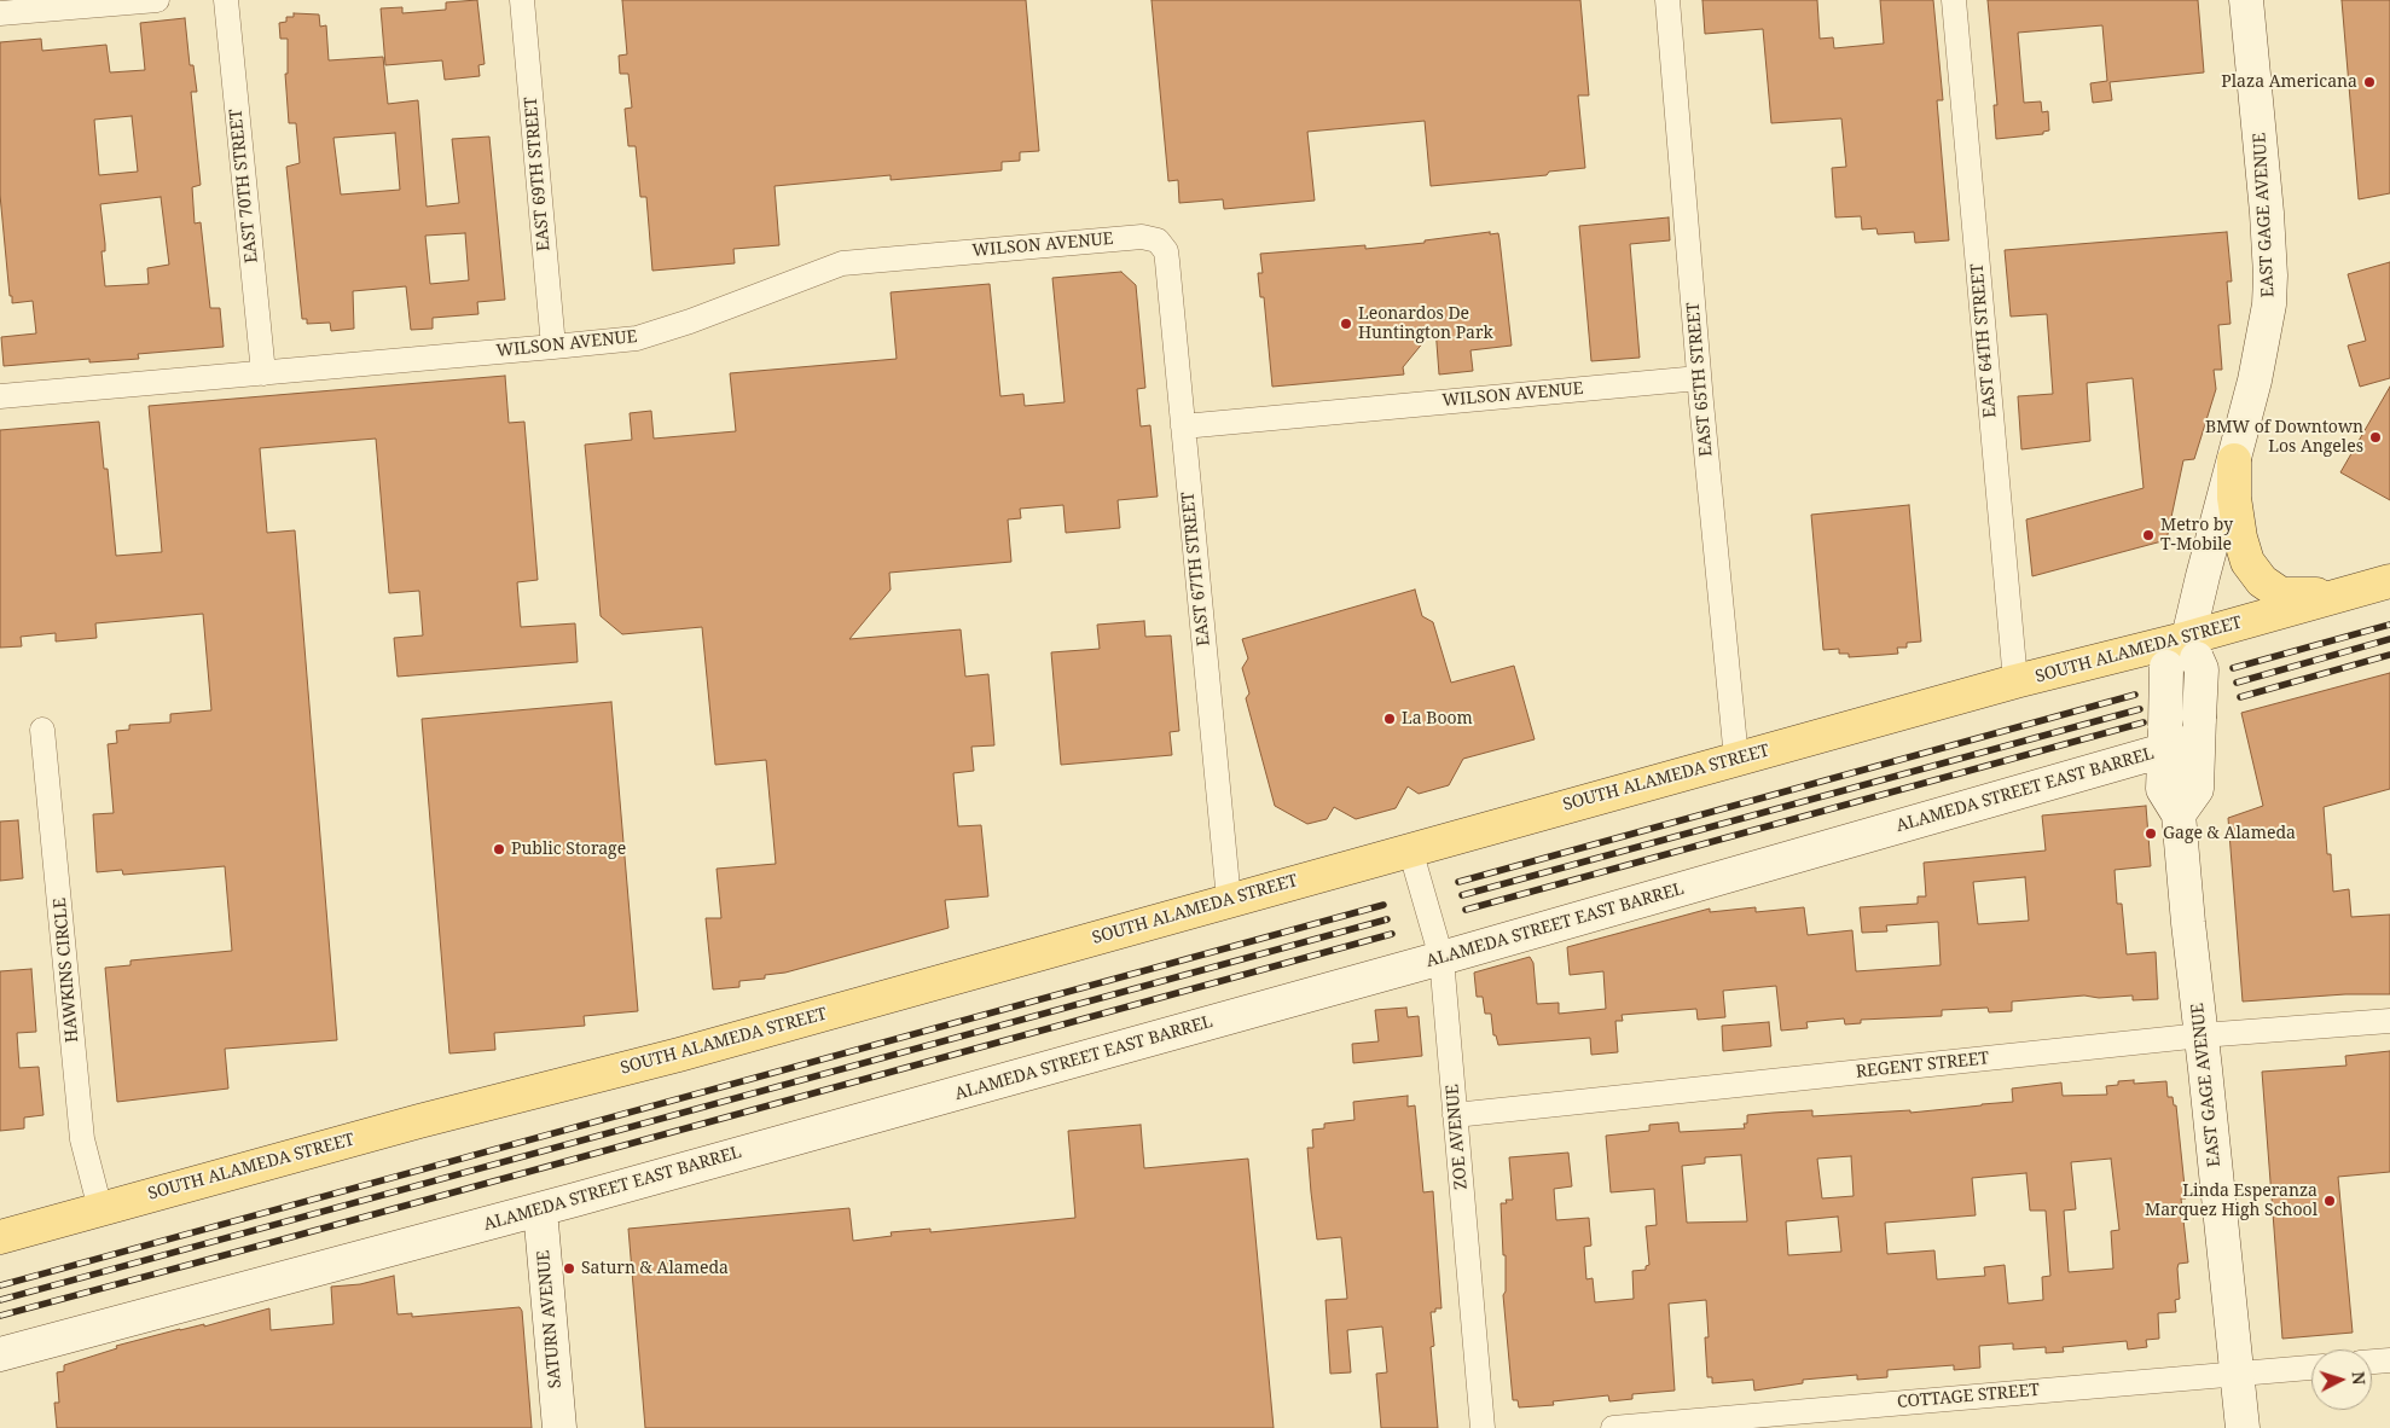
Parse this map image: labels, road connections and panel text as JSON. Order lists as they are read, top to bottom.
{
  "streets": {
    "main road": ["SOUTH ALAMEDA STREET"],
    "street": [
      "EAST 69TH STREET",
      "EAST 70TH STREET",
      "EAST GAGE AVENUE",
      "WILSON AVENUE",
      "EAST 64TH STREET",
      "EAST 65TH STREET",
      "EAST 67TH STREET",
      "ALAMEDA STREET EAST BARREL",
      "HAWKINS CIRCLE",
      "REGENT STREET",
      "ZOE AVENUE",
      "SATURN AVENUE",
      "COTTAGE STREET"
    ]
  },
  "crossings": [
    ["EAST 69TH STREET", "WILSON AVENUE"],
    ["EAST 70TH STREET", "WILSON AVENUE"],
    ["EAST GAGE AVENUE", "SOUTH ALAMEDA STREET"],
    ["EAST GAGE AVENUE", "ALAMEDA STREET EAST BARREL"],
    ["EAST GAGE AVENUE", "REGENT STREET"],
    ["EAST GAGE AVENUE", "COTTAGE STREET"],
    ["WILSON AVENUE", "EAST 65TH STREET"],
    ["WILSON AVENUE", "EAST 67TH STREET"],
    ["EAST 64TH STREET", "SOUTH ALAMEDA STREET"],
    ["EAST 65TH STREET", "SOUTH ALAMEDA STREET"],
    ["EAST 67TH STREET", "SOUTH ALAMEDA STREET"],
    ["SOUTH ALAMEDA STREET", "HAWKINS CIRCLE"],
    ["SOUTH ALAMEDA STREET", "ZOE AVENUE"],
    ["ALAMEDA STREET EAST BARREL", "ZOE AVENUE"],
    ["ALAMEDA STREET EAST BARREL", "SATURN AVENUE"],
    ["REGENT STREET", "ZOE AVENUE"]
  ],
  "places": [
    "Plaza Americana",
    "Leonardos De Huntington Park",
    "BMW of Downtown Los Angeles",
    "Metro by T-Mobile",
    "La Boom",
    "Gage & Alameda",
    "Public Storage",
    "Linda Esperanza Marquez High School",
    "Saturn & Alameda"
  ],
  "north": "right"
}
